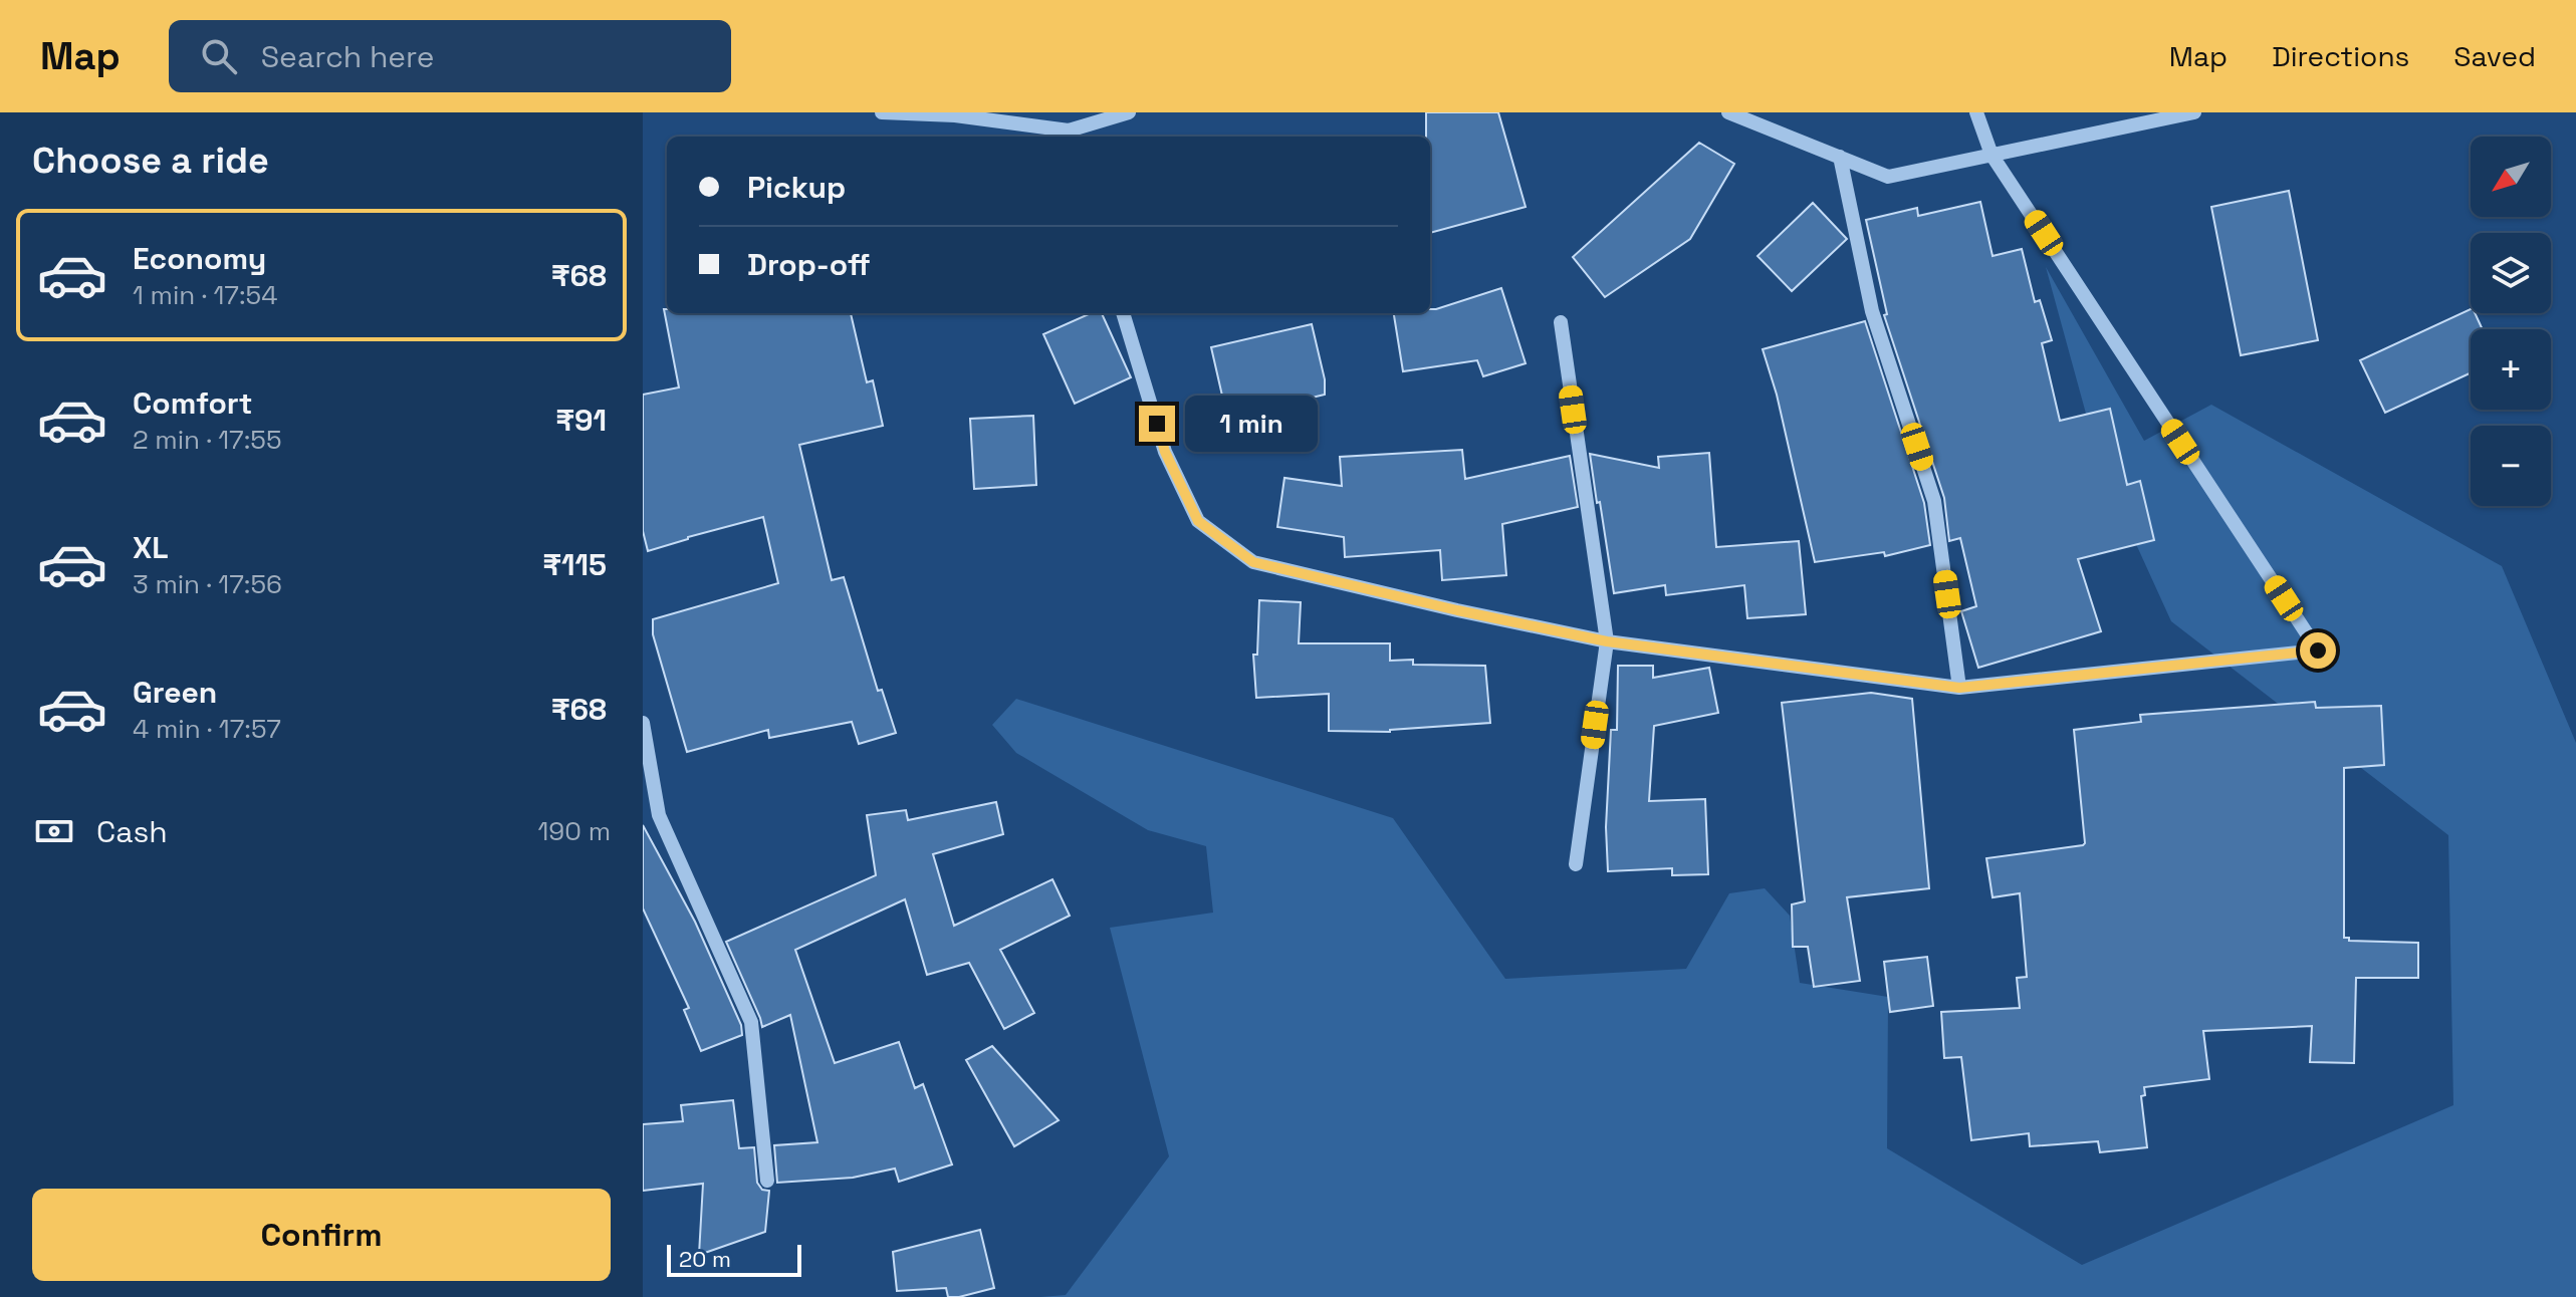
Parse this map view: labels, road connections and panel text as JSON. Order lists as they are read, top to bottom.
{
  "scale_bar": "20 m",
  "north": "bottom left",
  "page": {
    "header": "Map",
    "search": "Search here",
    "nav": ["Map", "Directions", "Saved"],
    "heading": "Choose a ride",
    "map_buttons": ["+", "−"],
    "banner": ["Pickup", "Drop-off"],
    "list": [
      {
        "name": "Economy",
        "note": "1 min · 17:54",
        "value": "₹68"
      },
      {
        "name": "Comfort",
        "note": "2 min · 17:55",
        "value": "₹91"
      },
      {
        "name": "XL",
        "note": "3 min · 17:56",
        "value": "₹115"
      },
      {
        "name": "Green",
        "note": "4 min · 17:57",
        "value": "₹68"
      }
    ],
    "bubble": "1 min",
    "pay": ["Cash", "190 m"],
    "buttons": "Confirm",
    "scale": "20 m"
  }
}
